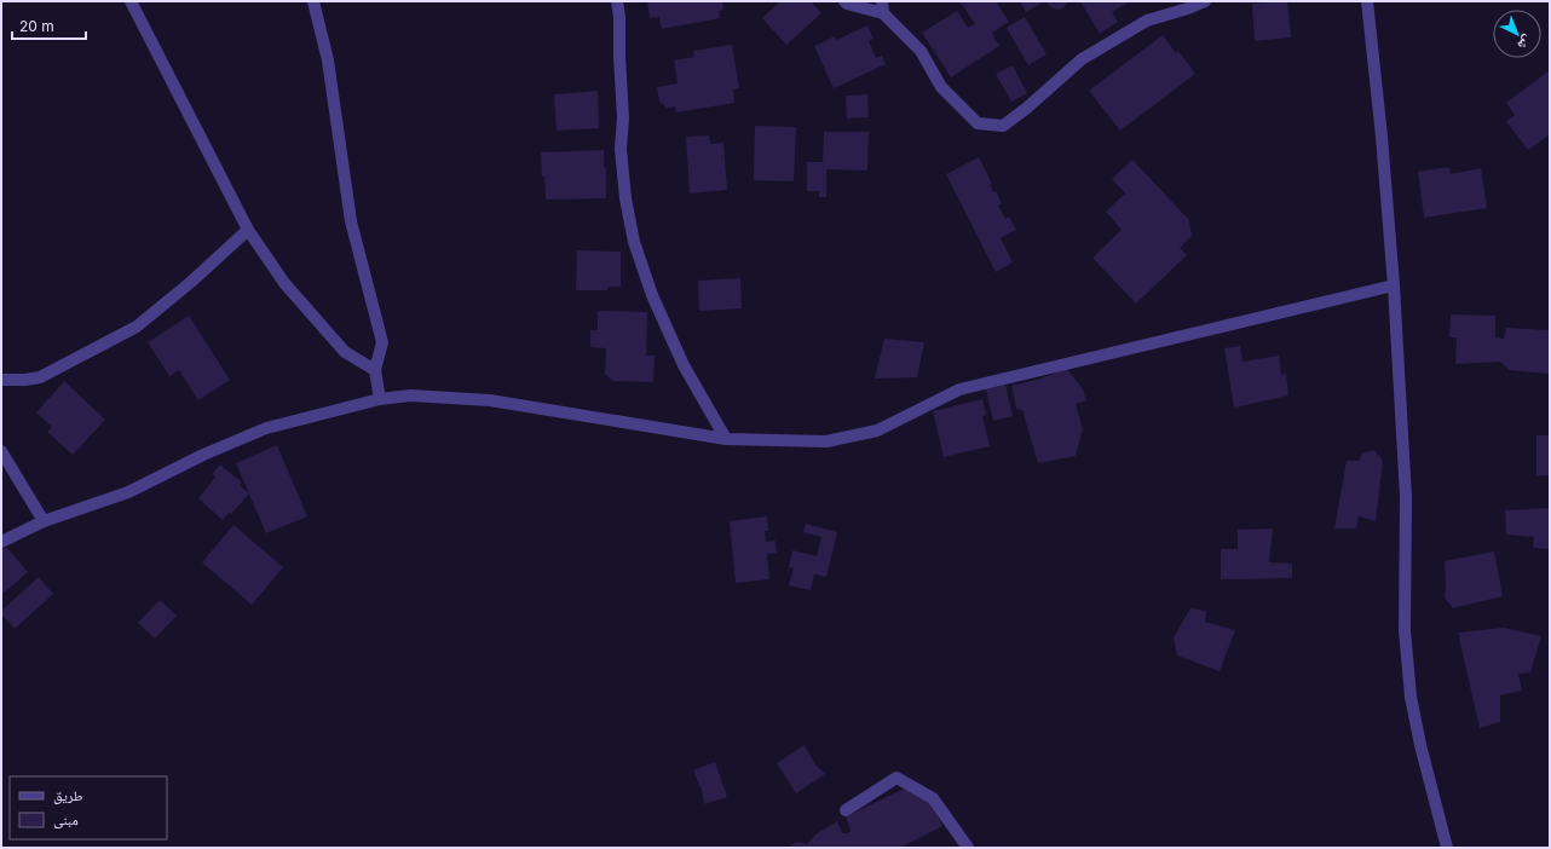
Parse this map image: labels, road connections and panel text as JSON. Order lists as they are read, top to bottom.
{
  "legend": ["طريق", "مبنى"],
  "scale_bar": "20 m",
  "north": "bottom right"
}
